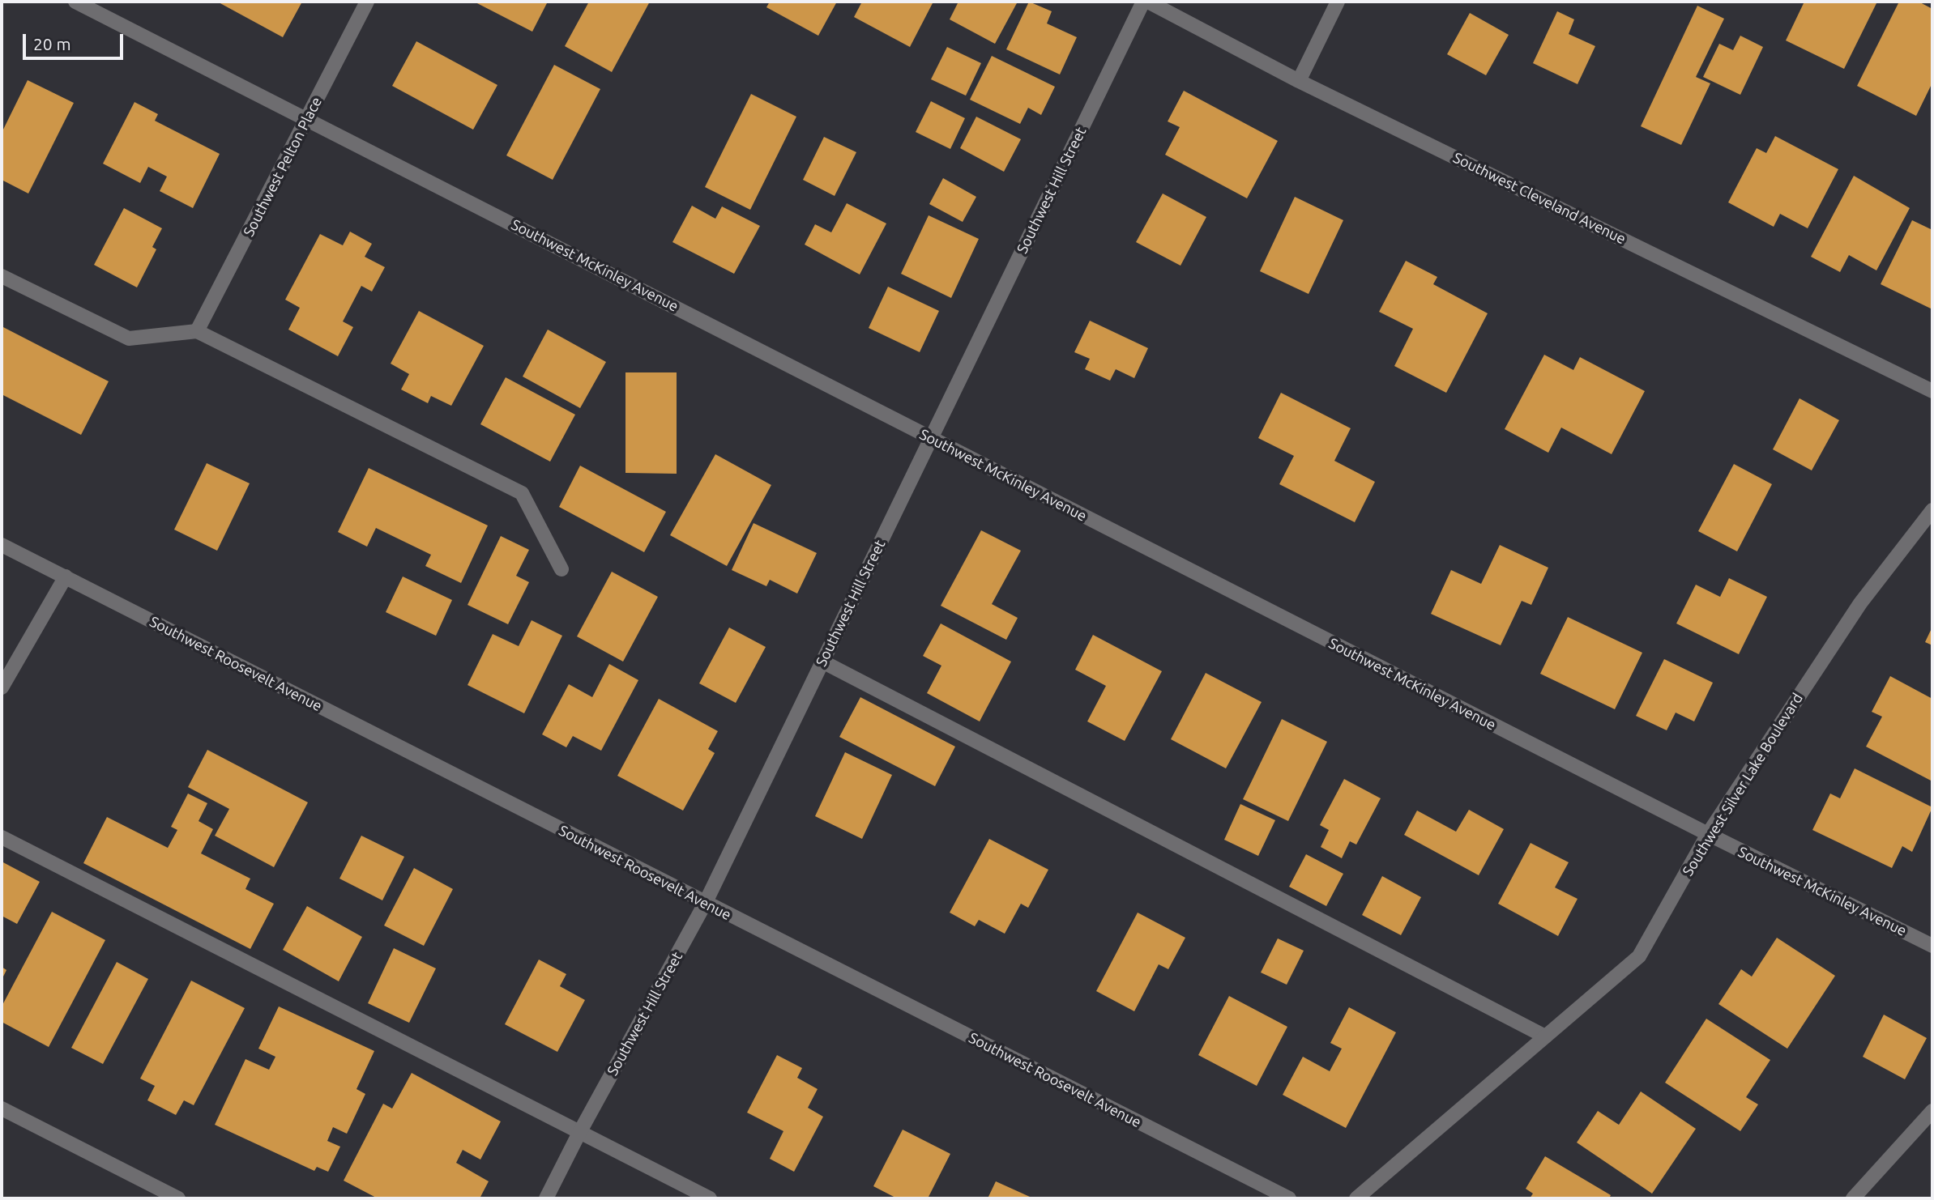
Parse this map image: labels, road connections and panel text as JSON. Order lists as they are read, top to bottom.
{
  "streets": {
    "street": [
      "Southwest Pelton Place",
      "Southwest Hill Street",
      "Southwest Cleveland Avenue",
      "Southwest McKinley Avenue",
      "Southwest Roosevelt Avenue",
      "Southwest Silver Lake Boulevard"
    ]
  },
  "crossings": [
    ["Southwest Pelton Place", "Southwest McKinley Avenue"],
    ["Southwest Hill Street", "Southwest McKinley Avenue"],
    ["Southwest Hill Street", "Southwest Roosevelt Avenue"],
    ["Southwest McKinley Avenue", "Southwest Silver Lake Boulevard"]
  ],
  "scale_bar": "20 m"
}
